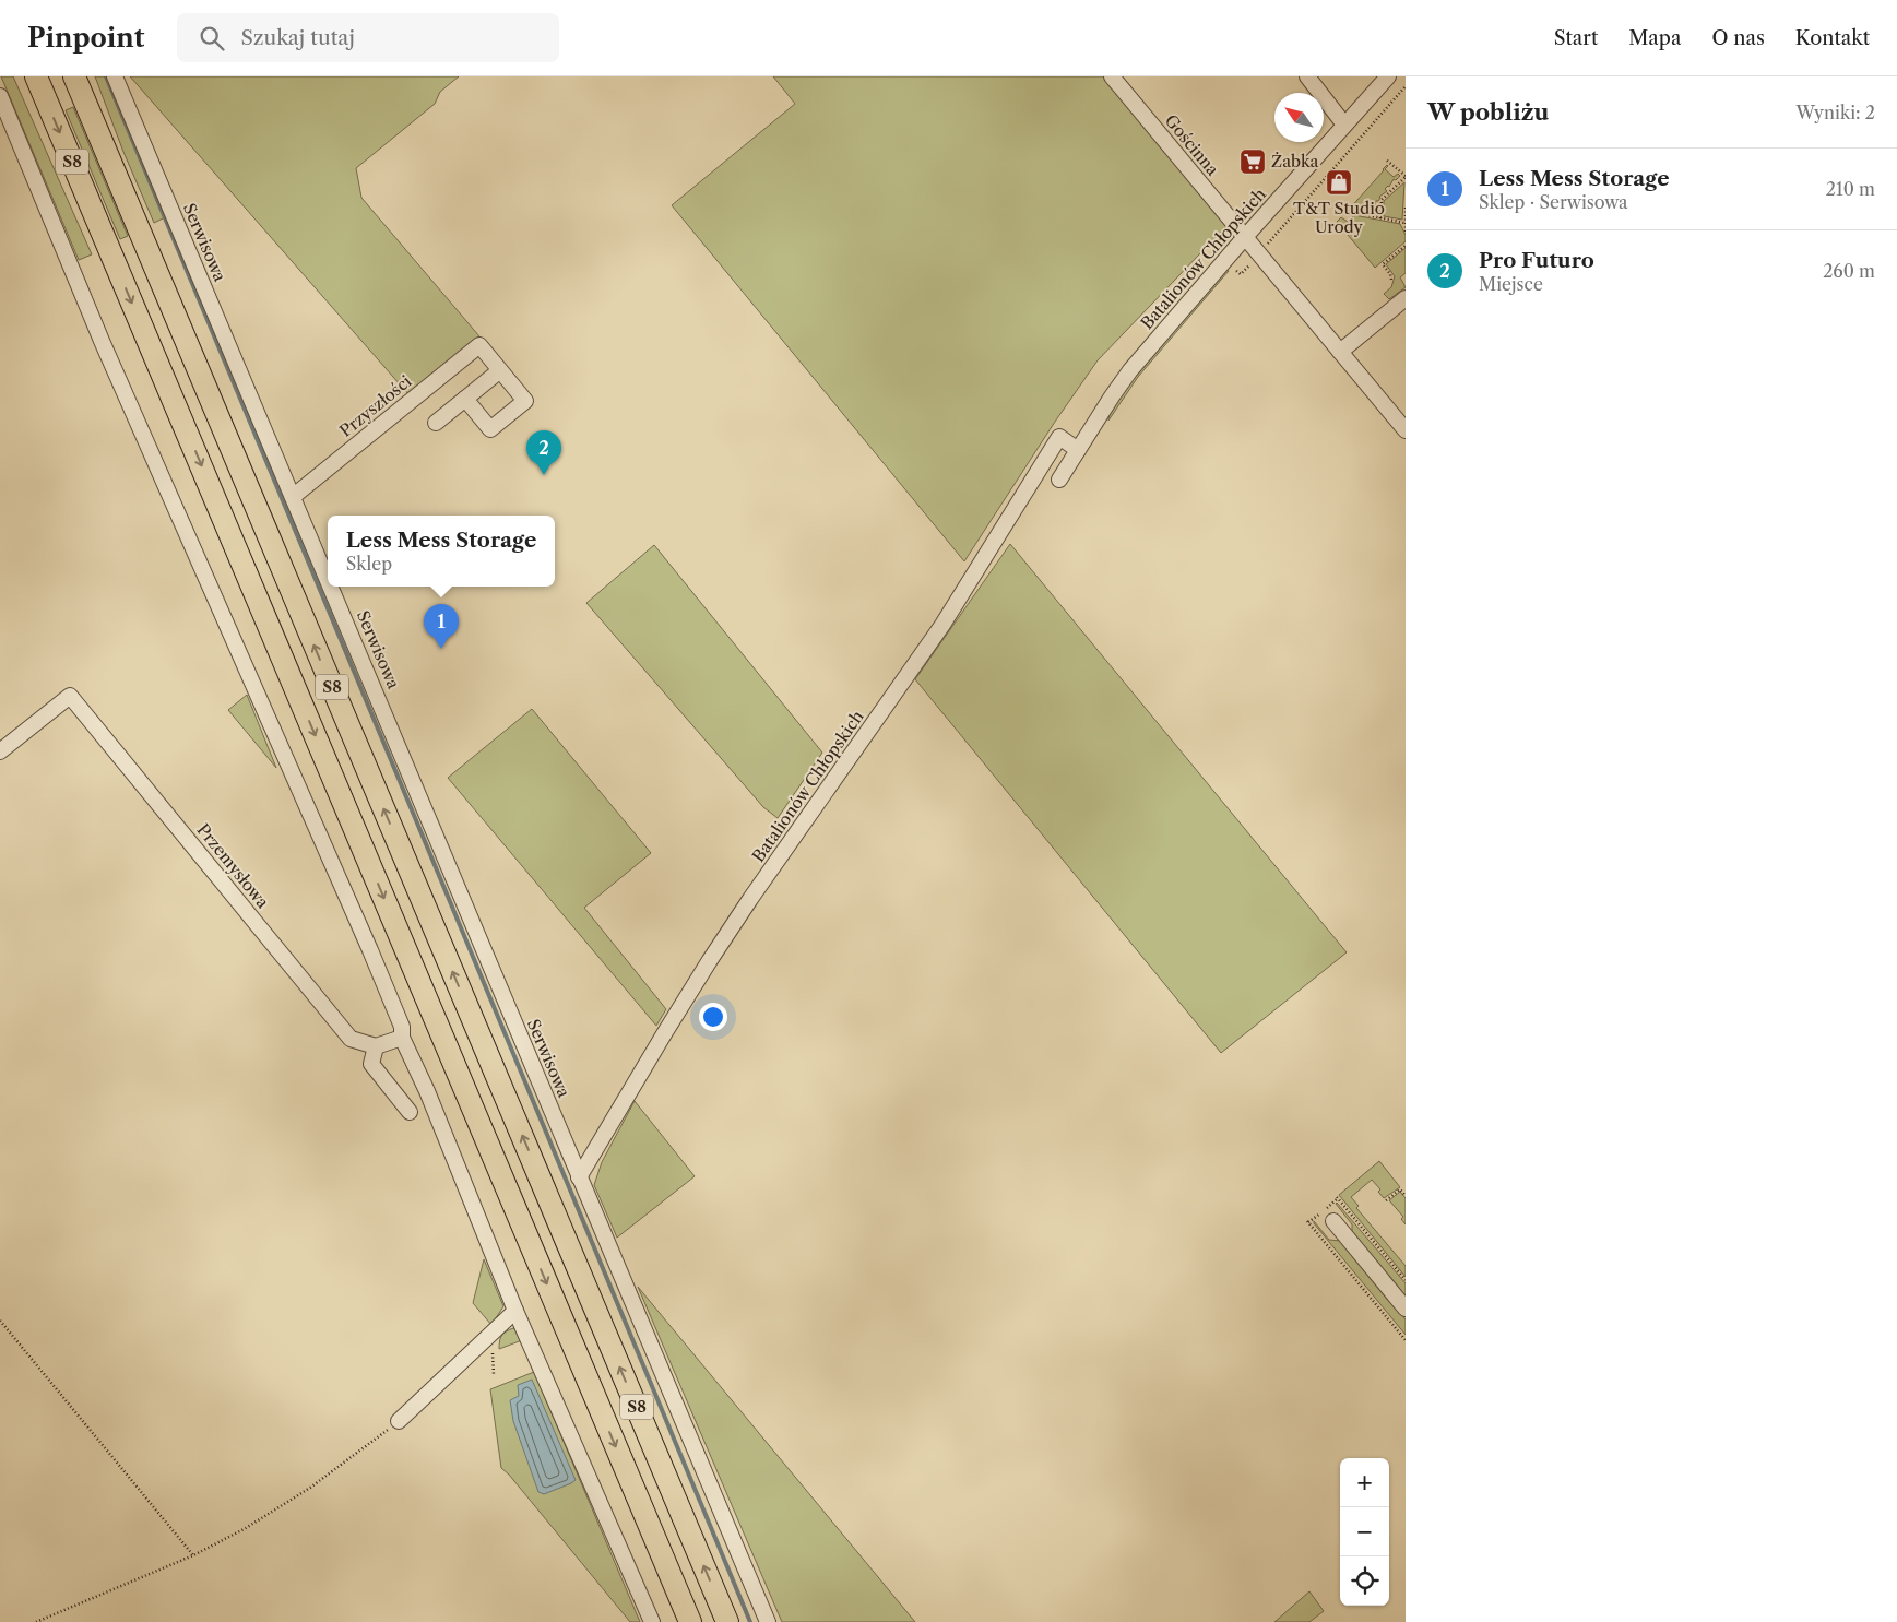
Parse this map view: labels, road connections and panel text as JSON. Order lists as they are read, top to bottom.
{
  "streets": {
    "highway": ["S8"],
    "street": [
      "Gościnna",
      "Serwisowa",
      "Batalionów Chłopskich",
      "Przyszłości",
      "Przemysłowa"
    ]
  },
  "crossings": [
    ["Gościnna", "Batalionów Chłopskich"],
    ["Serwisowa", "Batalionów Chłopskich"],
    ["Serwisowa", "Przyszłości"]
  ],
  "places": {
    "supermarket": ["Żabka"],
    "shop": ["T&T Studio Urody"]
  },
  "north": "top left",
  "page": {
    "header": "Pinpoint",
    "search": "Szukaj tutaj",
    "nav": [
      "Start",
      "Mapa",
      "O nas",
      "Kontakt"
    ],
    "heading": ["W pobliżu", "Wyniki: 2"],
    "list": [
      {
        "mark": "1",
        "name": "Less Mess Storage",
        "note": "Sklep · Serwisowa",
        "value": "210 m"
      },
      {
        "mark": "2",
        "name": "Pro Futuro",
        "note": "Miejsce",
        "value": "260 m"
      }
    ],
    "pins": ["2", "1"],
    "popup": ["Less Mess Storage", "Sklep"],
    "map_buttons": ["+", "−"]
  }
}
